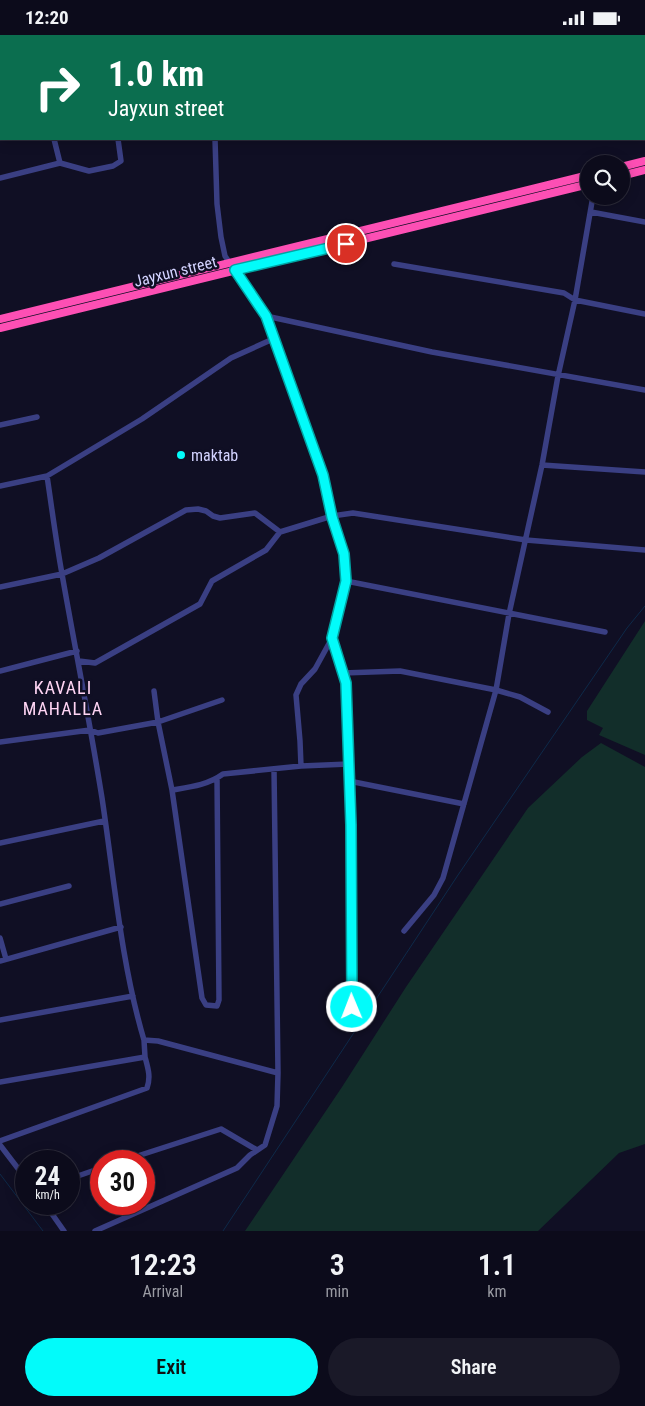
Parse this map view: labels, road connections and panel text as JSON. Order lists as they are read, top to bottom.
{
  "streets": {
    "highway": ["Jayxun street"]
  },
  "districts": ["KAVALI MAHALLA"],
  "places": ["maktab"],
  "page": {
    "status": "12:20",
    "turn": ["1.0 km", "Jayxun street"],
    "speed": "24 km/h",
    "limit": "30",
    "eta": [
      "12:23",
      "Arrival",
      "3",
      "min",
      "1.1",
      "km"
    ],
    "buttons": ["Exit", "Share"]
  }
}
